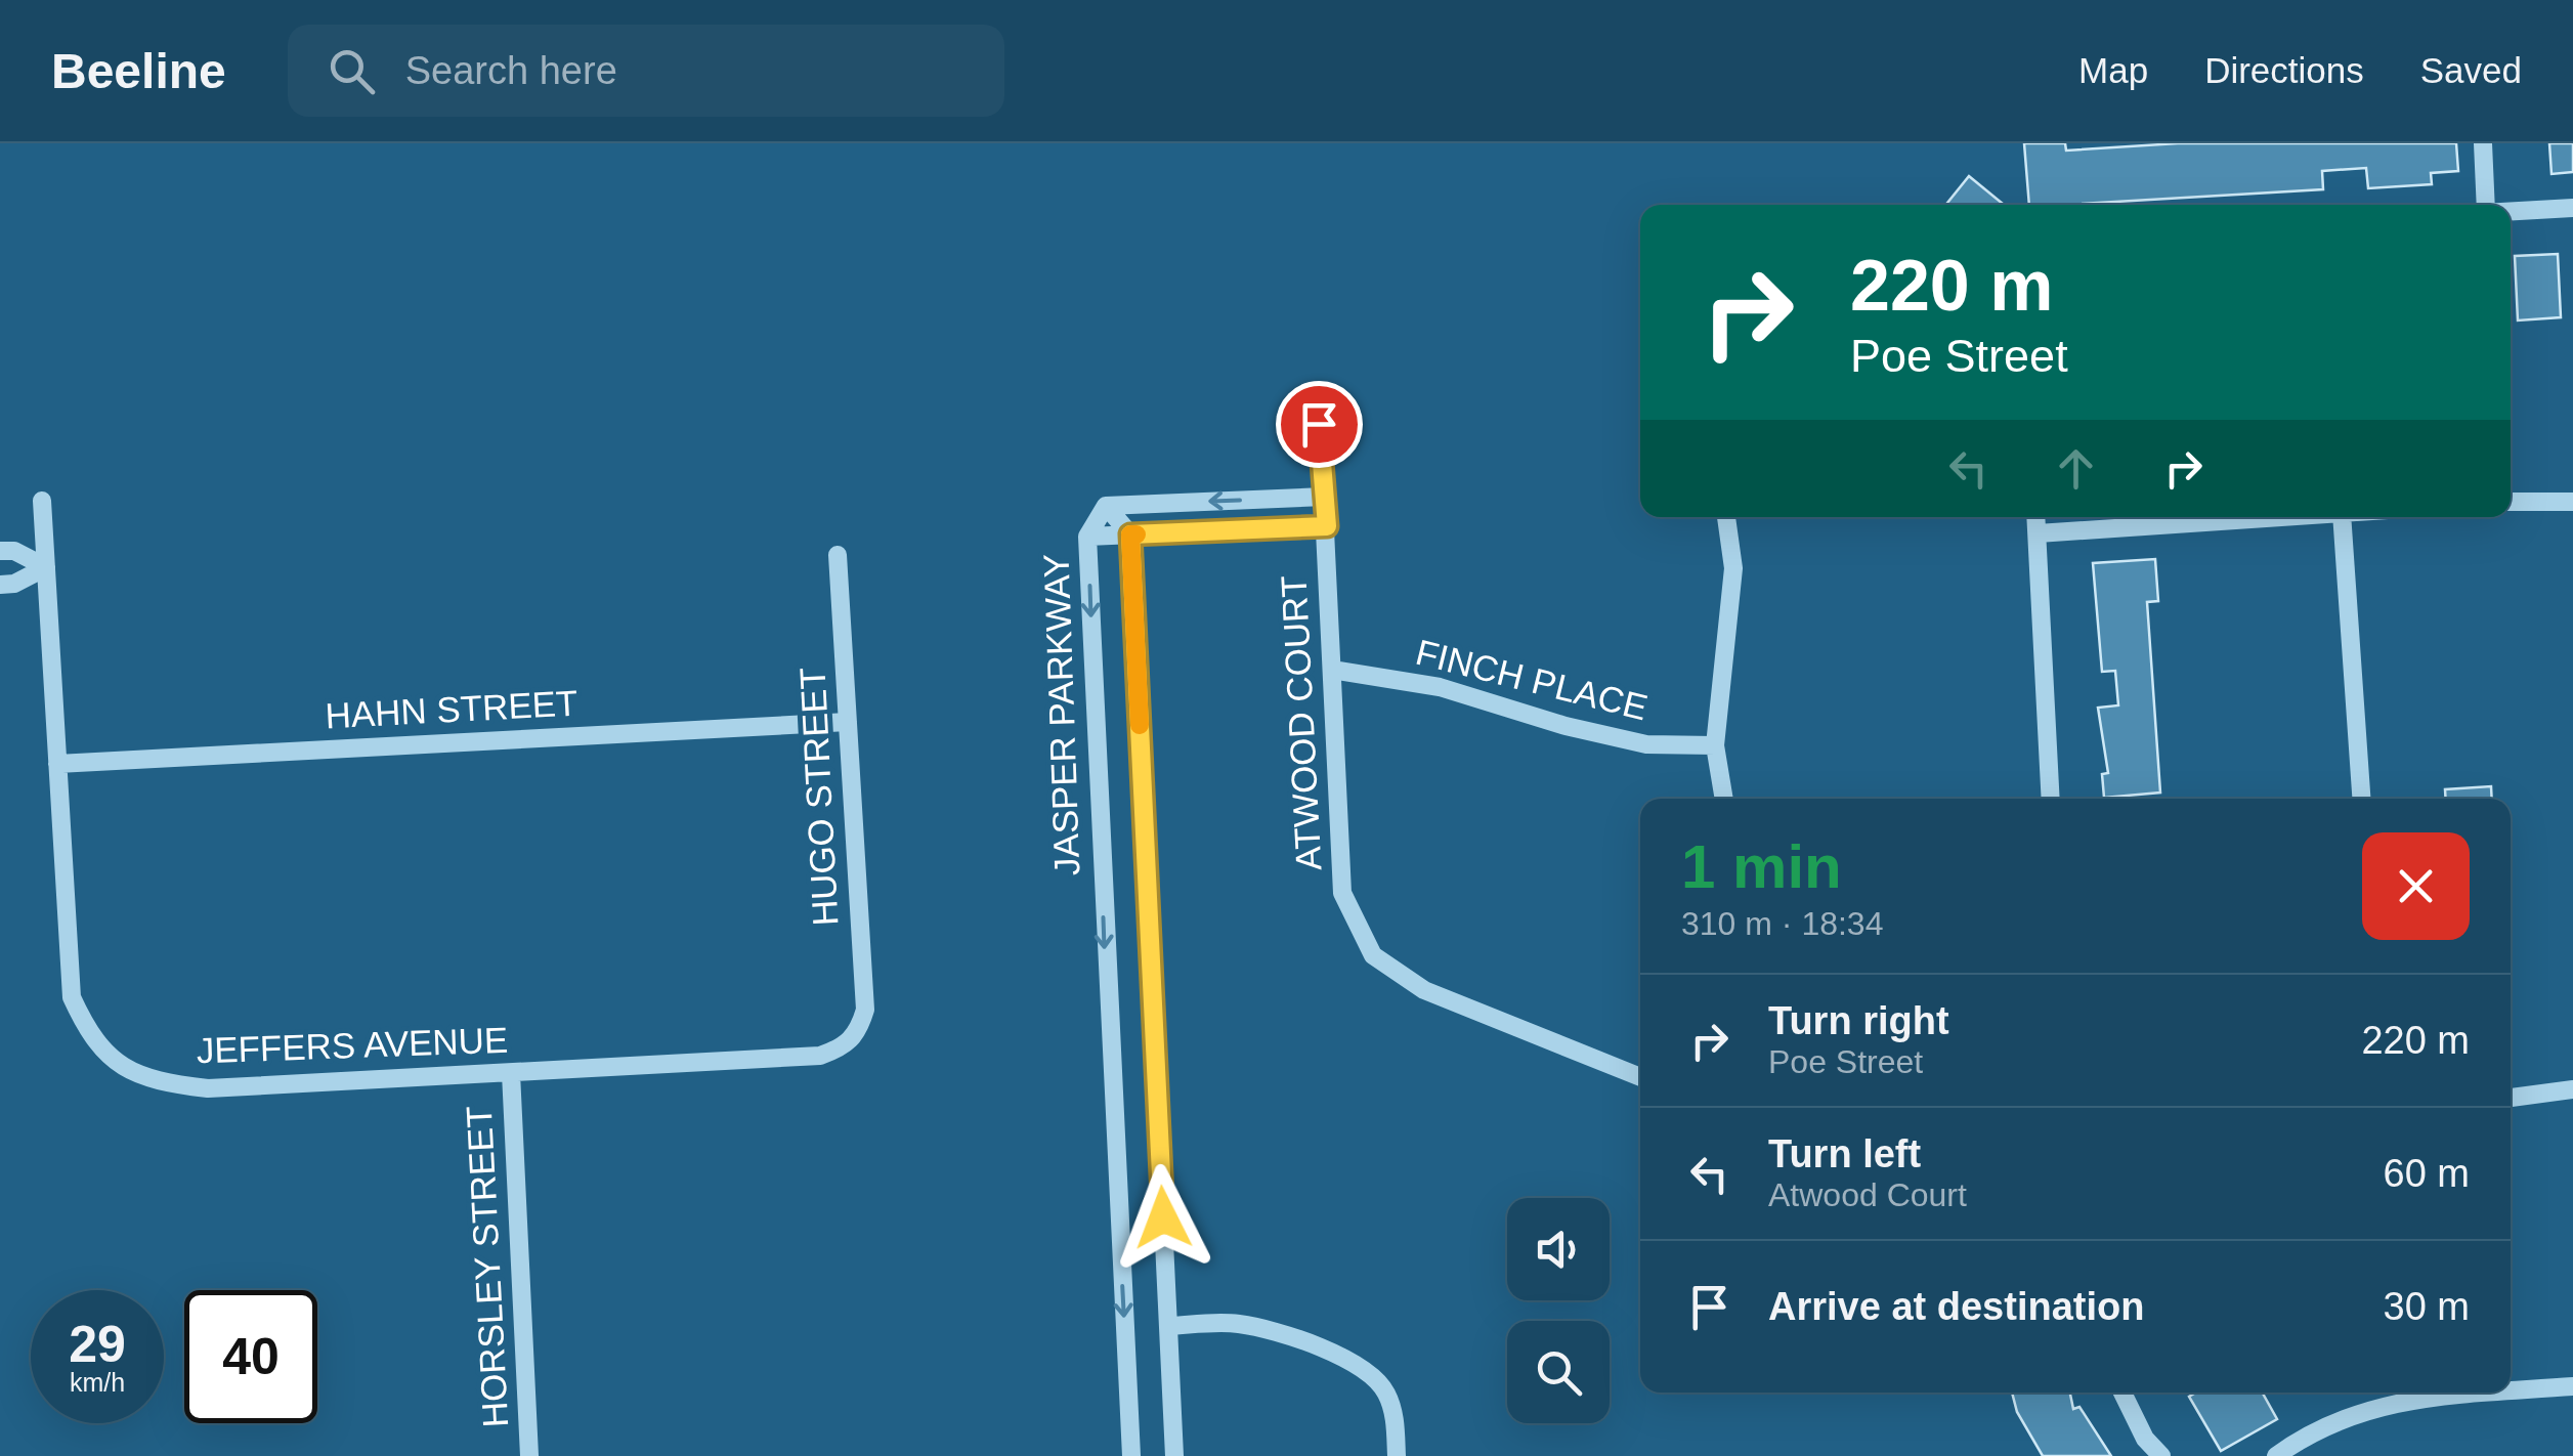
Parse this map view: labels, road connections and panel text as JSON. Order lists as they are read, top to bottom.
{
  "streets": {
    "street": [
      "FINCH PLACE",
      "HAHN STREET",
      "JASPER PARKWAY",
      "ATWOOD COURT",
      "HUGO STREET",
      "JEFFERS AVENUE",
      "HORSLEY STREET"
    ]
  },
  "crossings": [
    ["FINCH PLACE", "ATWOOD COURT"],
    ["HAHN STREET", "HUGO STREET"],
    ["HAHN STREET", "JEFFERS AVENUE"],
    ["HUGO STREET", "JEFFERS AVENUE"],
    ["JEFFERS AVENUE", "HORSLEY STREET"]
  ],
  "page": {
    "header": "Beeline",
    "search": "Search here",
    "nav": ["Map", "Directions", "Saved"],
    "turn": ["220 m", "Poe Street"],
    "heading": ["1 min", "310 m · 18:34"],
    "list": [
      {
        "name": "Turn right",
        "note": "Poe Street",
        "value": "220 m"
      },
      {
        "name": "Turn left",
        "note": "Atwood Court",
        "value": "60 m"
      },
      {
        "name": "Arrive at destination",
        "value": "30 m"
      }
    ],
    "speed": "29 km/h",
    "limit": "40"
  }
}
